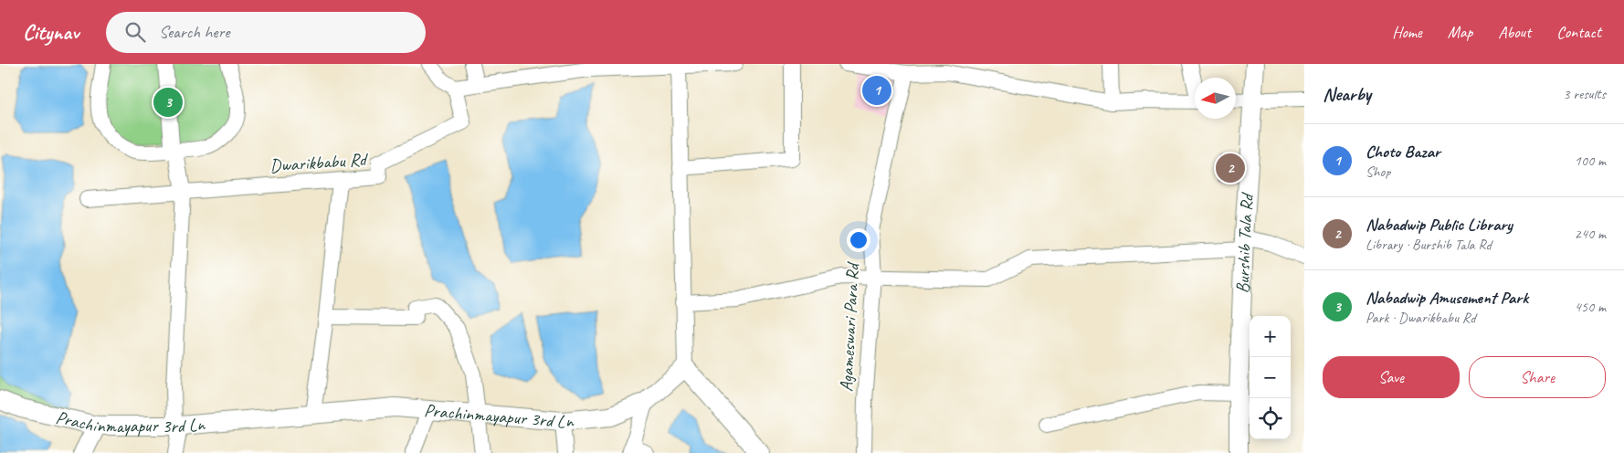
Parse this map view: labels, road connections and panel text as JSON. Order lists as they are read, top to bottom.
{
  "streets": {
    "main road": ["Burshib Tala Rd", "Prachinmayapur 3rd Ln"],
    "street": ["Dwarikbabu Rd", "Agameswari Para Rd"]
  },
  "north": "left",
  "page": {
    "header": "Citynav",
    "search": "Search here",
    "nav": [
      "Home",
      "Map",
      "About",
      "Contact"
    ],
    "heading": ["Nearby", "3 results"],
    "pins": ["1", "3", "2"],
    "list": [
      {
        "mark": "1",
        "name": "Choto Bazar",
        "note": "Shop",
        "value": "100 m"
      },
      {
        "mark": "2",
        "name": "Nabadwip Public Library",
        "note": "Library · Burshib Tala Rd",
        "value": "240 m"
      },
      {
        "mark": "3",
        "name": "Nabadwip Amusement Park",
        "note": "Park · Dwarikbabu Rd",
        "value": "450 m"
      }
    ],
    "map_buttons": ["+", "−"],
    "buttons": ["Save", "Share"]
  }
}
